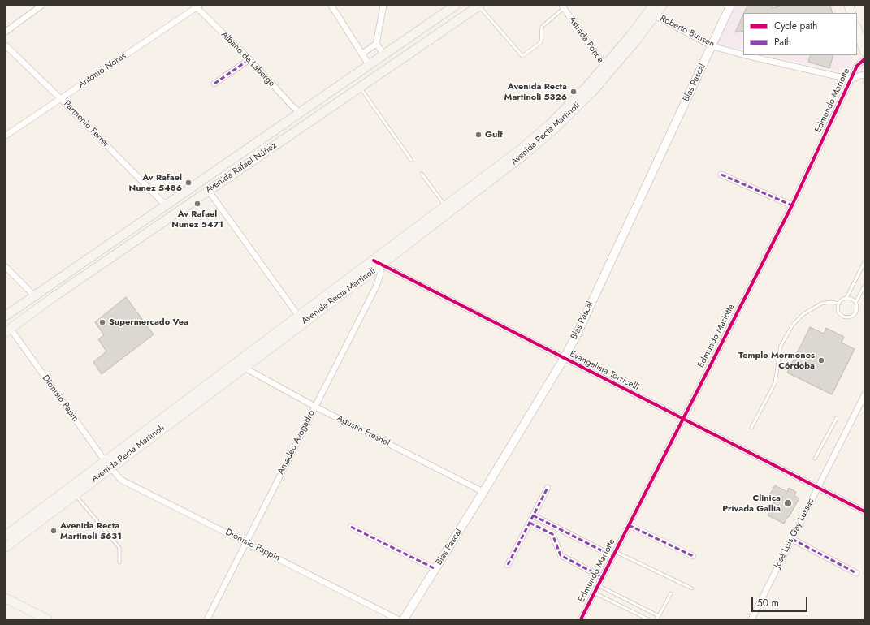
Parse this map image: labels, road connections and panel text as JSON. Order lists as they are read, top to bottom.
{
  "streets": {
    "main road": ["Blas Pascal", "Avenida Recta Martinoli", "Avenida Rafael Núñez"],
    "street": [
      "Roberto Bunsen",
      "Astrada Ponce",
      "Albano de Laberge",
      "Antonio Nores",
      "Edmundo Mariotte",
      "Parmenio Ferrer",
      "Evangelista Torricelli",
      "Dionisio Papin",
      "Agustín Fresnel",
      "Amadeo Avogadro",
      "José Luis Gay Lussac",
      "Dionisio Pappin"
    ]
  },
  "crossings": [
    ["Roberto Bunsen", "Blas Pascal"],
    ["Roberto Bunsen", "Edmundo Mariotte"],
    ["Roberto Bunsen", "Avenida Recta Martinoli"],
    ["Astrada Ponce", "Avenida Recta Martinoli"],
    ["Albano de Laberge", "Antonio Nores"],
    ["Albano de Laberge", "Avenida Rafael Núñez"],
    ["Antonio Nores", "Parmenio Ferrer"],
    ["Blas Pascal", "Evangelista Torricelli"],
    ["Blas Pascal", "Agustín Fresnel"],
    ["Edmundo Mariotte", "Evangelista Torricelli"],
    ["Parmenio Ferrer", "Avenida Rafael Núñez"],
    ["Avenida Recta Martinoli", "Evangelista Torricelli"],
    ["Avenida Recta Martinoli", "Dionisio Papin"],
    ["Avenida Recta Martinoli", "Agustín Fresnel"],
    ["Avenida Recta Martinoli", "Amadeo Avogadro"],
    ["Avenida Recta Martinoli", "Dionisio Pappin"],
    ["Avenida Rafael Núñez", "Dionisio Papin"],
    ["Evangelista Torricelli", "Amadeo Avogadro"],
    ["Evangelista Torricelli", "José Luis Gay Lussac"],
    ["Dionisio Papin", "Dionisio Pappin"],
    ["Agustín Fresnel", "Amadeo Avogadro"],
    ["Amadeo Avogadro", "Dionisio Pappin"]
  ],
  "places": [
    "Avenida Recta Martinoli 5326",
    "Gulf",
    "Av Rafael Nunez 5486",
    "Av Rafael Nunez 5471",
    "Supermercado Vea",
    "Templo Mormones Córdoba",
    "Clinica Privada Gallia",
    "Avenida Recta Martinoli 5631"
  ],
  "legend": ["Cycle path", "Path"],
  "scale_bar": "50 m"
}
